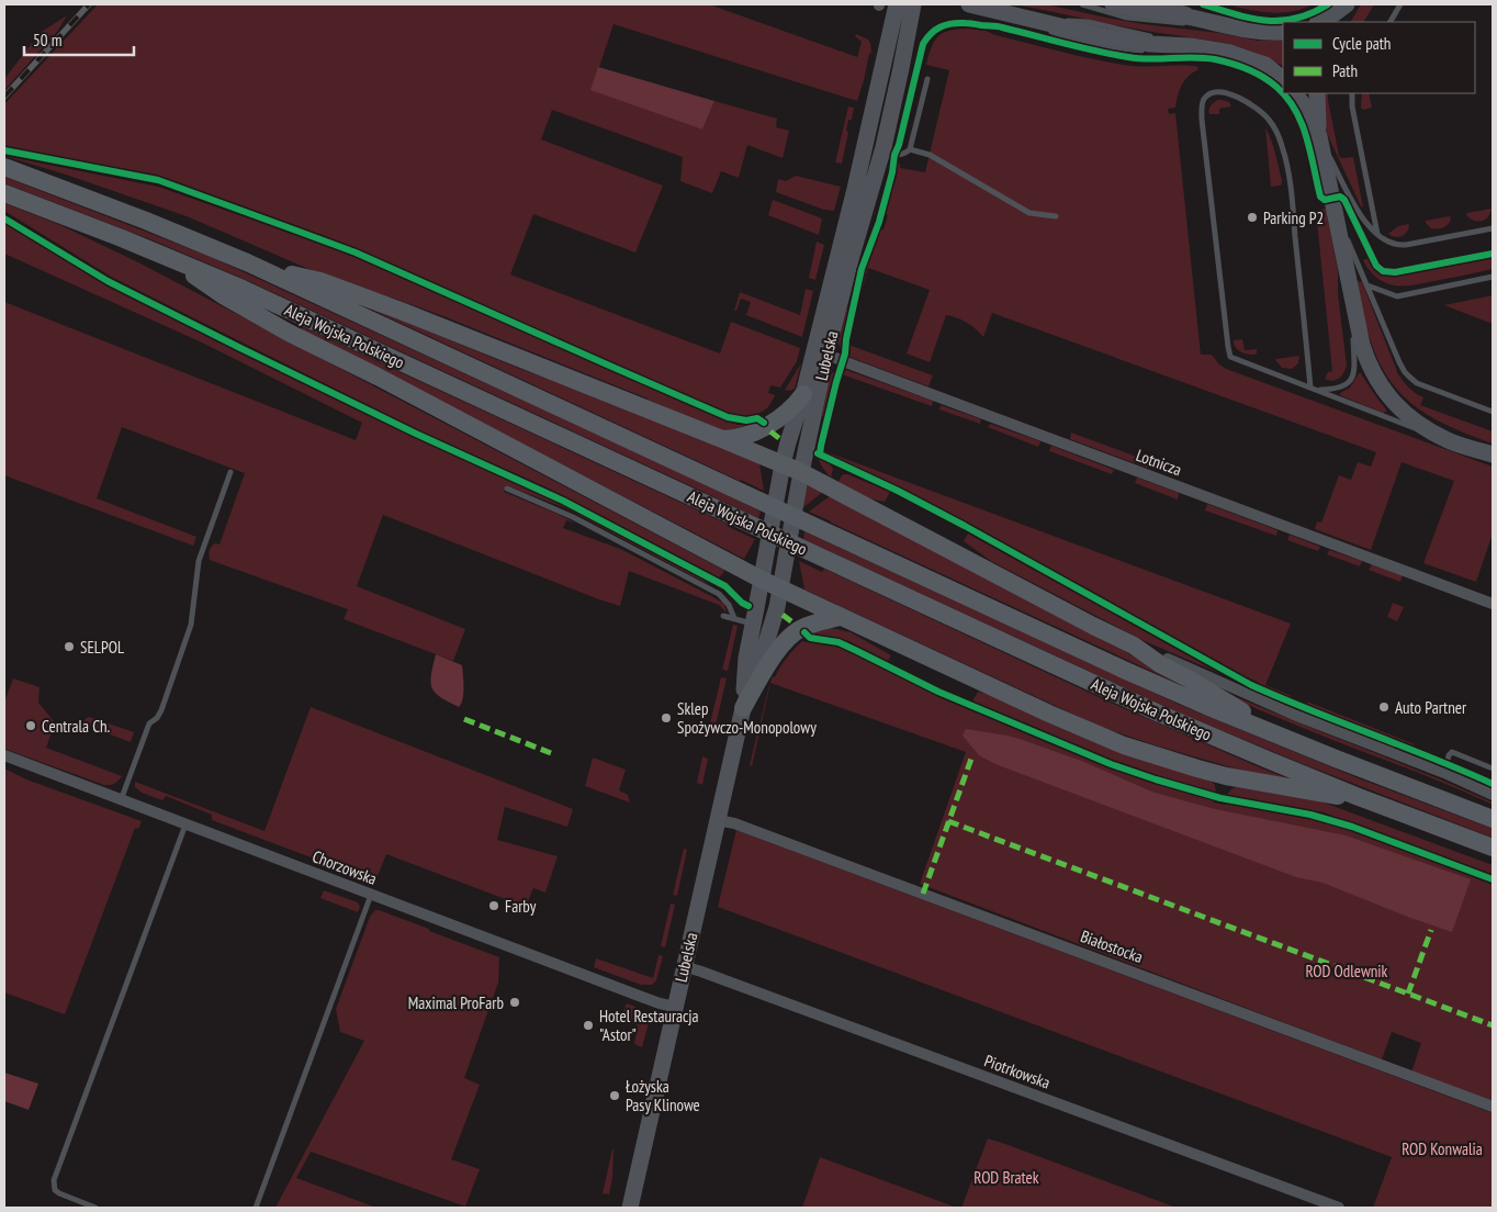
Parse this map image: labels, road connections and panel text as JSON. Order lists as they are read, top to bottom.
{
  "streets": {
    "main road": ["Aleja Wojska Polskiego"],
    "street": [
      "Lubelska",
      "Lotnicza",
      "Chorzowska",
      "Białostocka",
      "Piotrkowska"
    ]
  },
  "crossings": [
    ["Lubelska", "Lotnicza"],
    ["Lubelska", "Chorzowska"],
    ["Lubelska", "Białostocka"],
    ["Lubelska", "Piotrkowska"]
  ],
  "parks": ["ROD Odlewnik", "ROD Konwalia", "ROD Bratek"],
  "places": [
    "Parking P2",
    "SELPOL",
    "Auto Partner",
    "Sklep Spożywczo-Monopolowy",
    "Centrala Ch.",
    "Farby",
    "Maximal ProFarb",
    "Hotel Restauracja \"Astor\"",
    "Łożyska Pasy Klinowe"
  ],
  "legend": ["Cycle path", "Path"],
  "scale_bar": "50 m"
}
